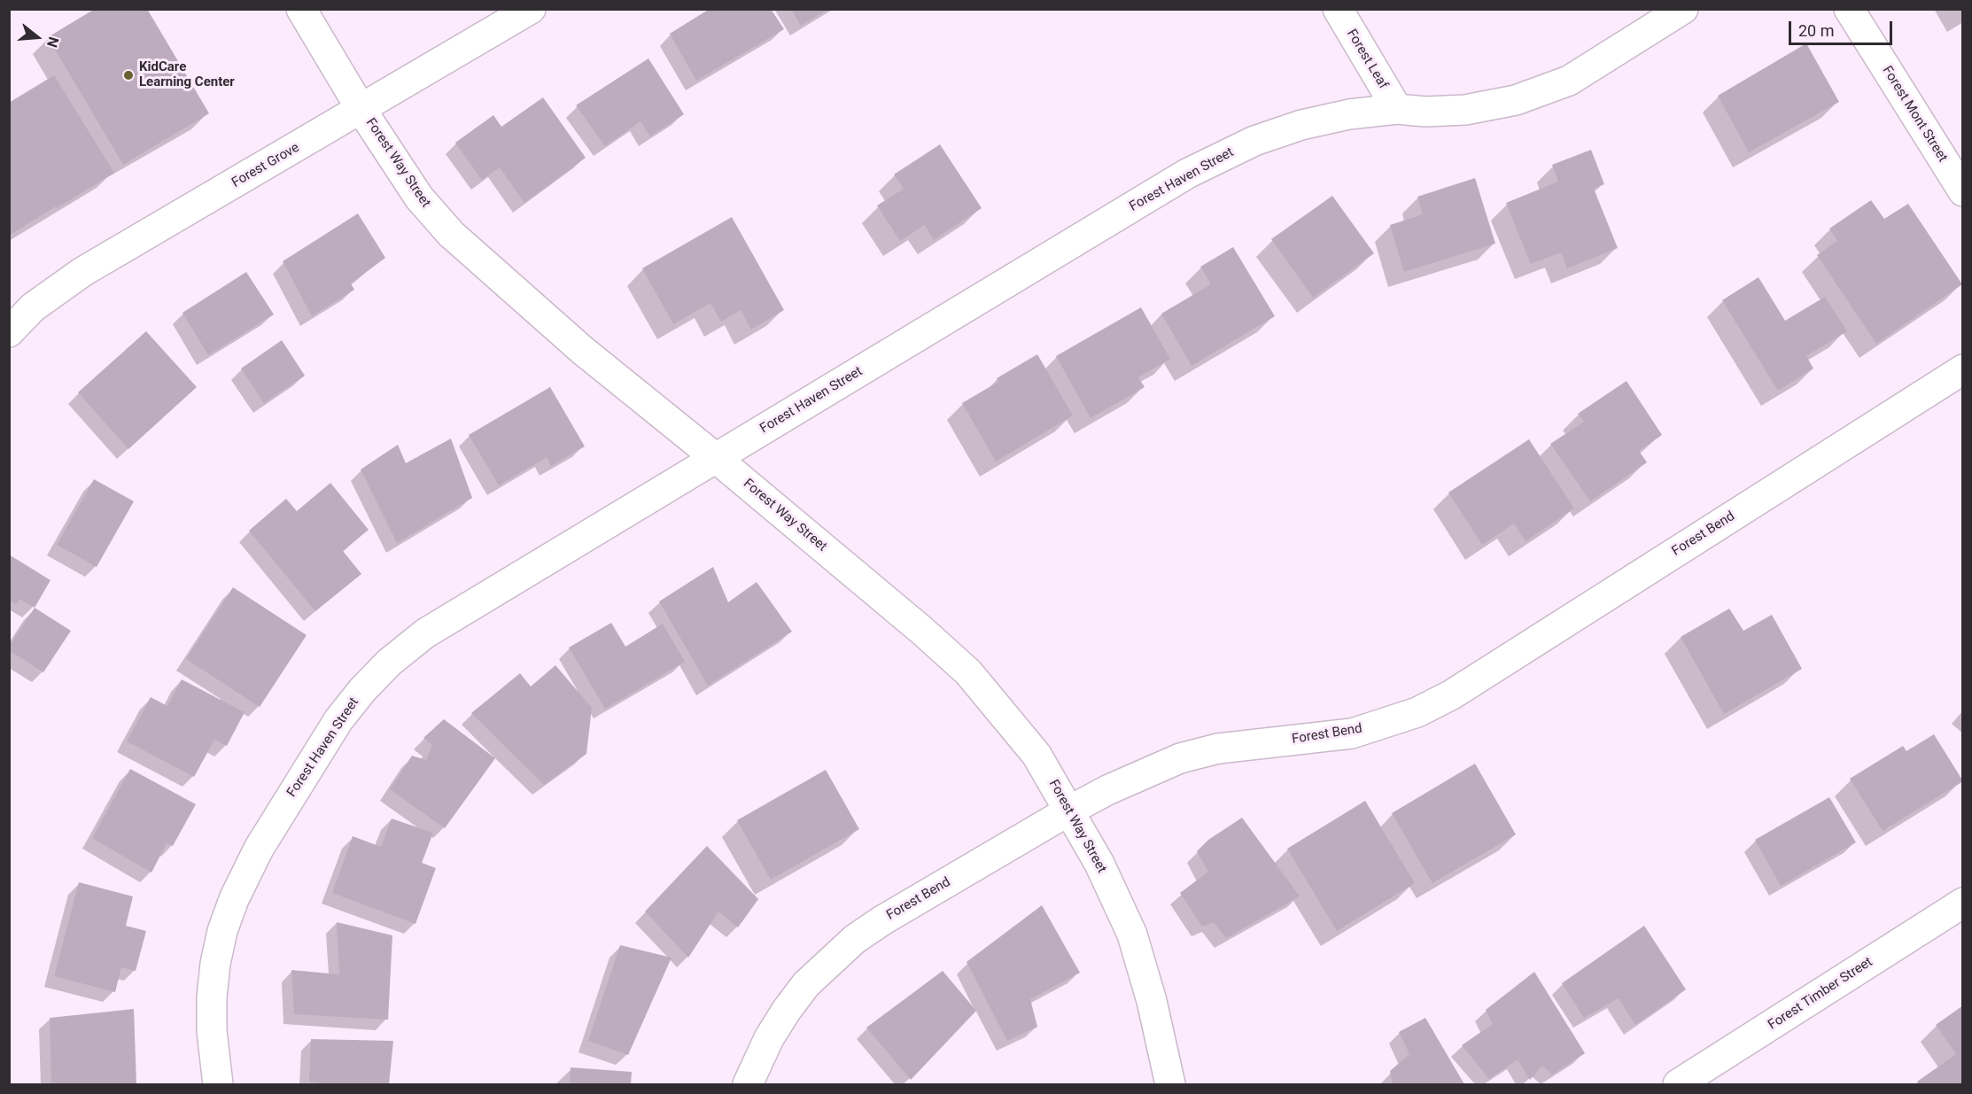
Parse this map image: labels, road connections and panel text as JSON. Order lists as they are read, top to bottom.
{
  "streets": {
    "street": [
      "Forest Leaf",
      "Forest Mont Street",
      "Forest Way Street",
      "Forest Grove",
      "Forest Haven Street",
      "Forest Bend",
      "Forest Timber Street"
    ]
  },
  "crossings": [
    ["Forest Leaf", "Forest Haven Street"],
    ["Forest Way Street", "Forest Grove"],
    ["Forest Way Street", "Forest Haven Street"],
    ["Forest Way Street", "Forest Bend"]
  ],
  "places": ["KidCare Learning Center"],
  "scale_bar": "20 m",
  "north": "right"
}
